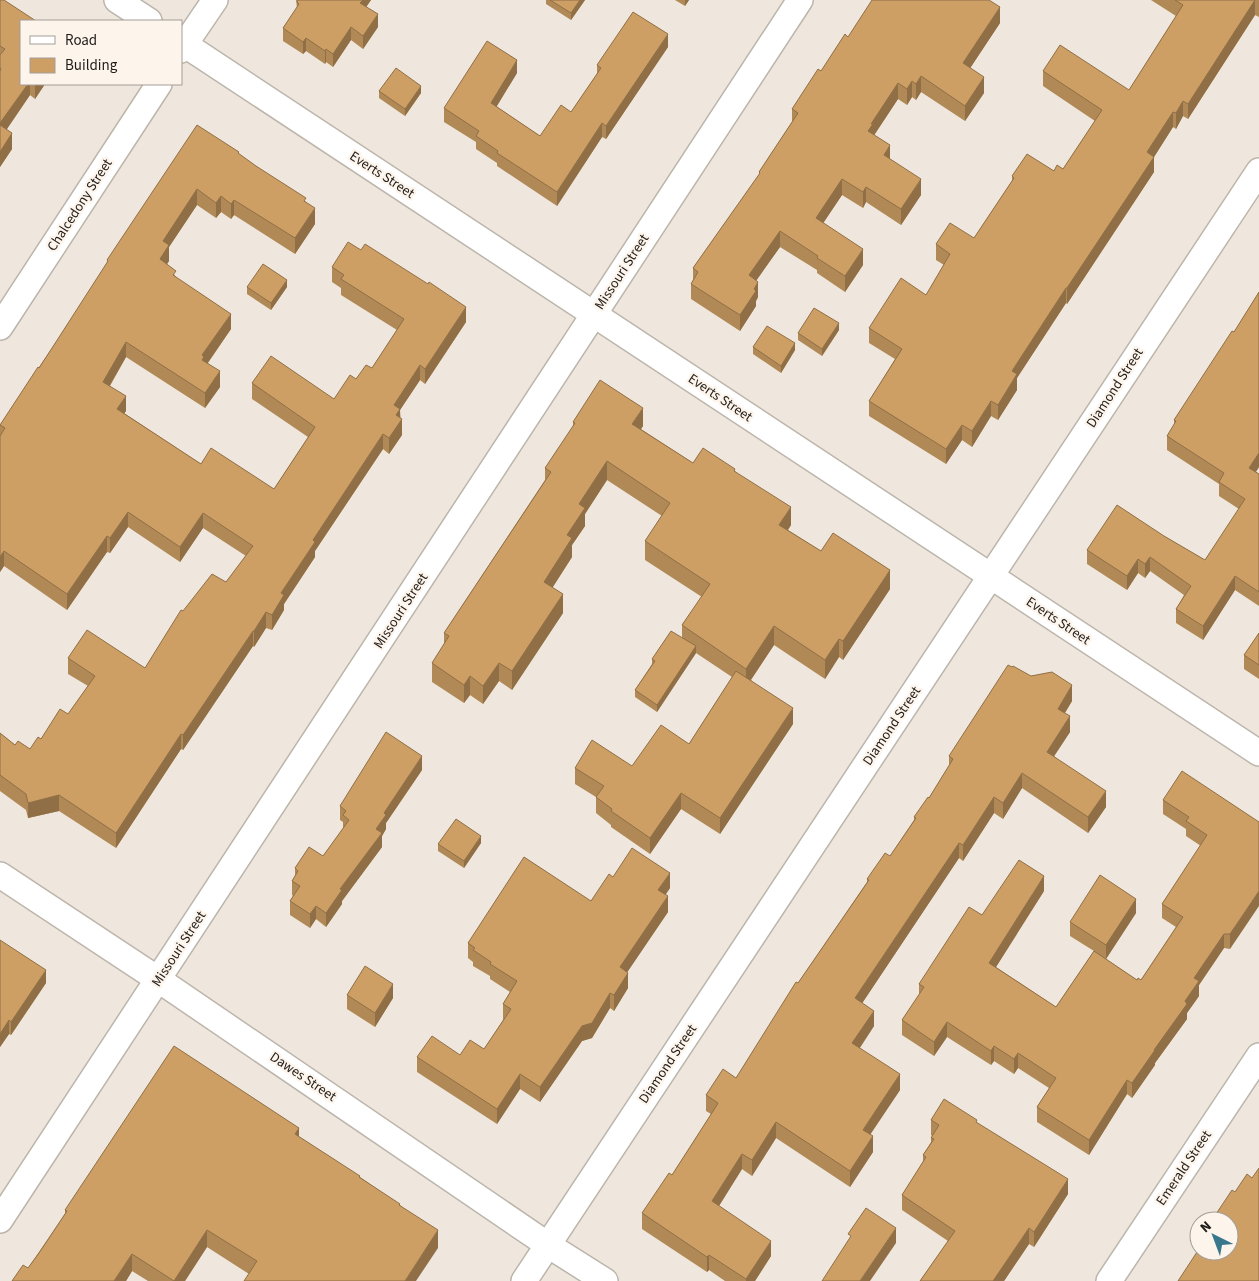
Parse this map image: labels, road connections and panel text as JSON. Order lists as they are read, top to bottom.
{
  "streets": {
    "street": [
      "Everts Street",
      "Chalcedony Street",
      "Missouri Street",
      "Diamond Street",
      "Dawes Street",
      "Emerald Street"
    ]
  },
  "crossings": [
    ["Everts Street", "Missouri Street"],
    ["Everts Street", "Diamond Street"],
    ["Missouri Street", "Dawes Street"],
    ["Diamond Street", "Dawes Street"]
  ],
  "legend": ["Road", "Building"],
  "north": "top left"
}
